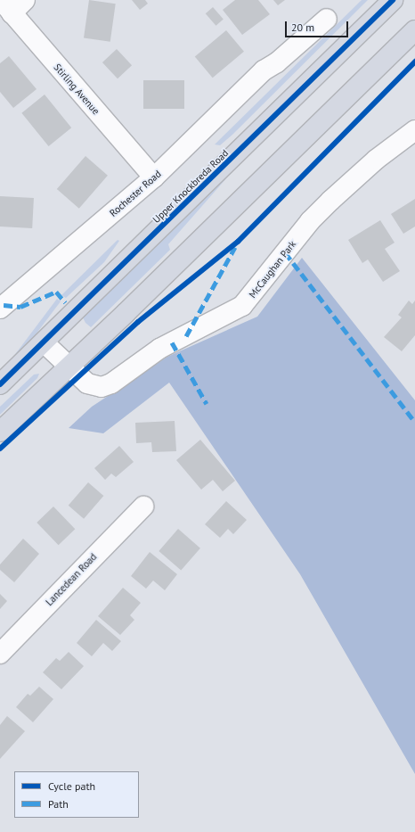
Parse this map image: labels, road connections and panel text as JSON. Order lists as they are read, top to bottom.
{
  "streets": {
    "highway": ["Upper Knockbreda Road"],
    "street": [
      "Stirling Avenue",
      "Rochester Road",
      "McCaughan Park",
      "Lancedean Road"
    ]
  },
  "crossings": [
    ["Stirling Avenue", "Rochester Road"],
    ["Upper Knockbreda Road", "McCaughan Park"]
  ],
  "legend": ["Cycle path", "Path"],
  "scale_bar": "20 m"
}
